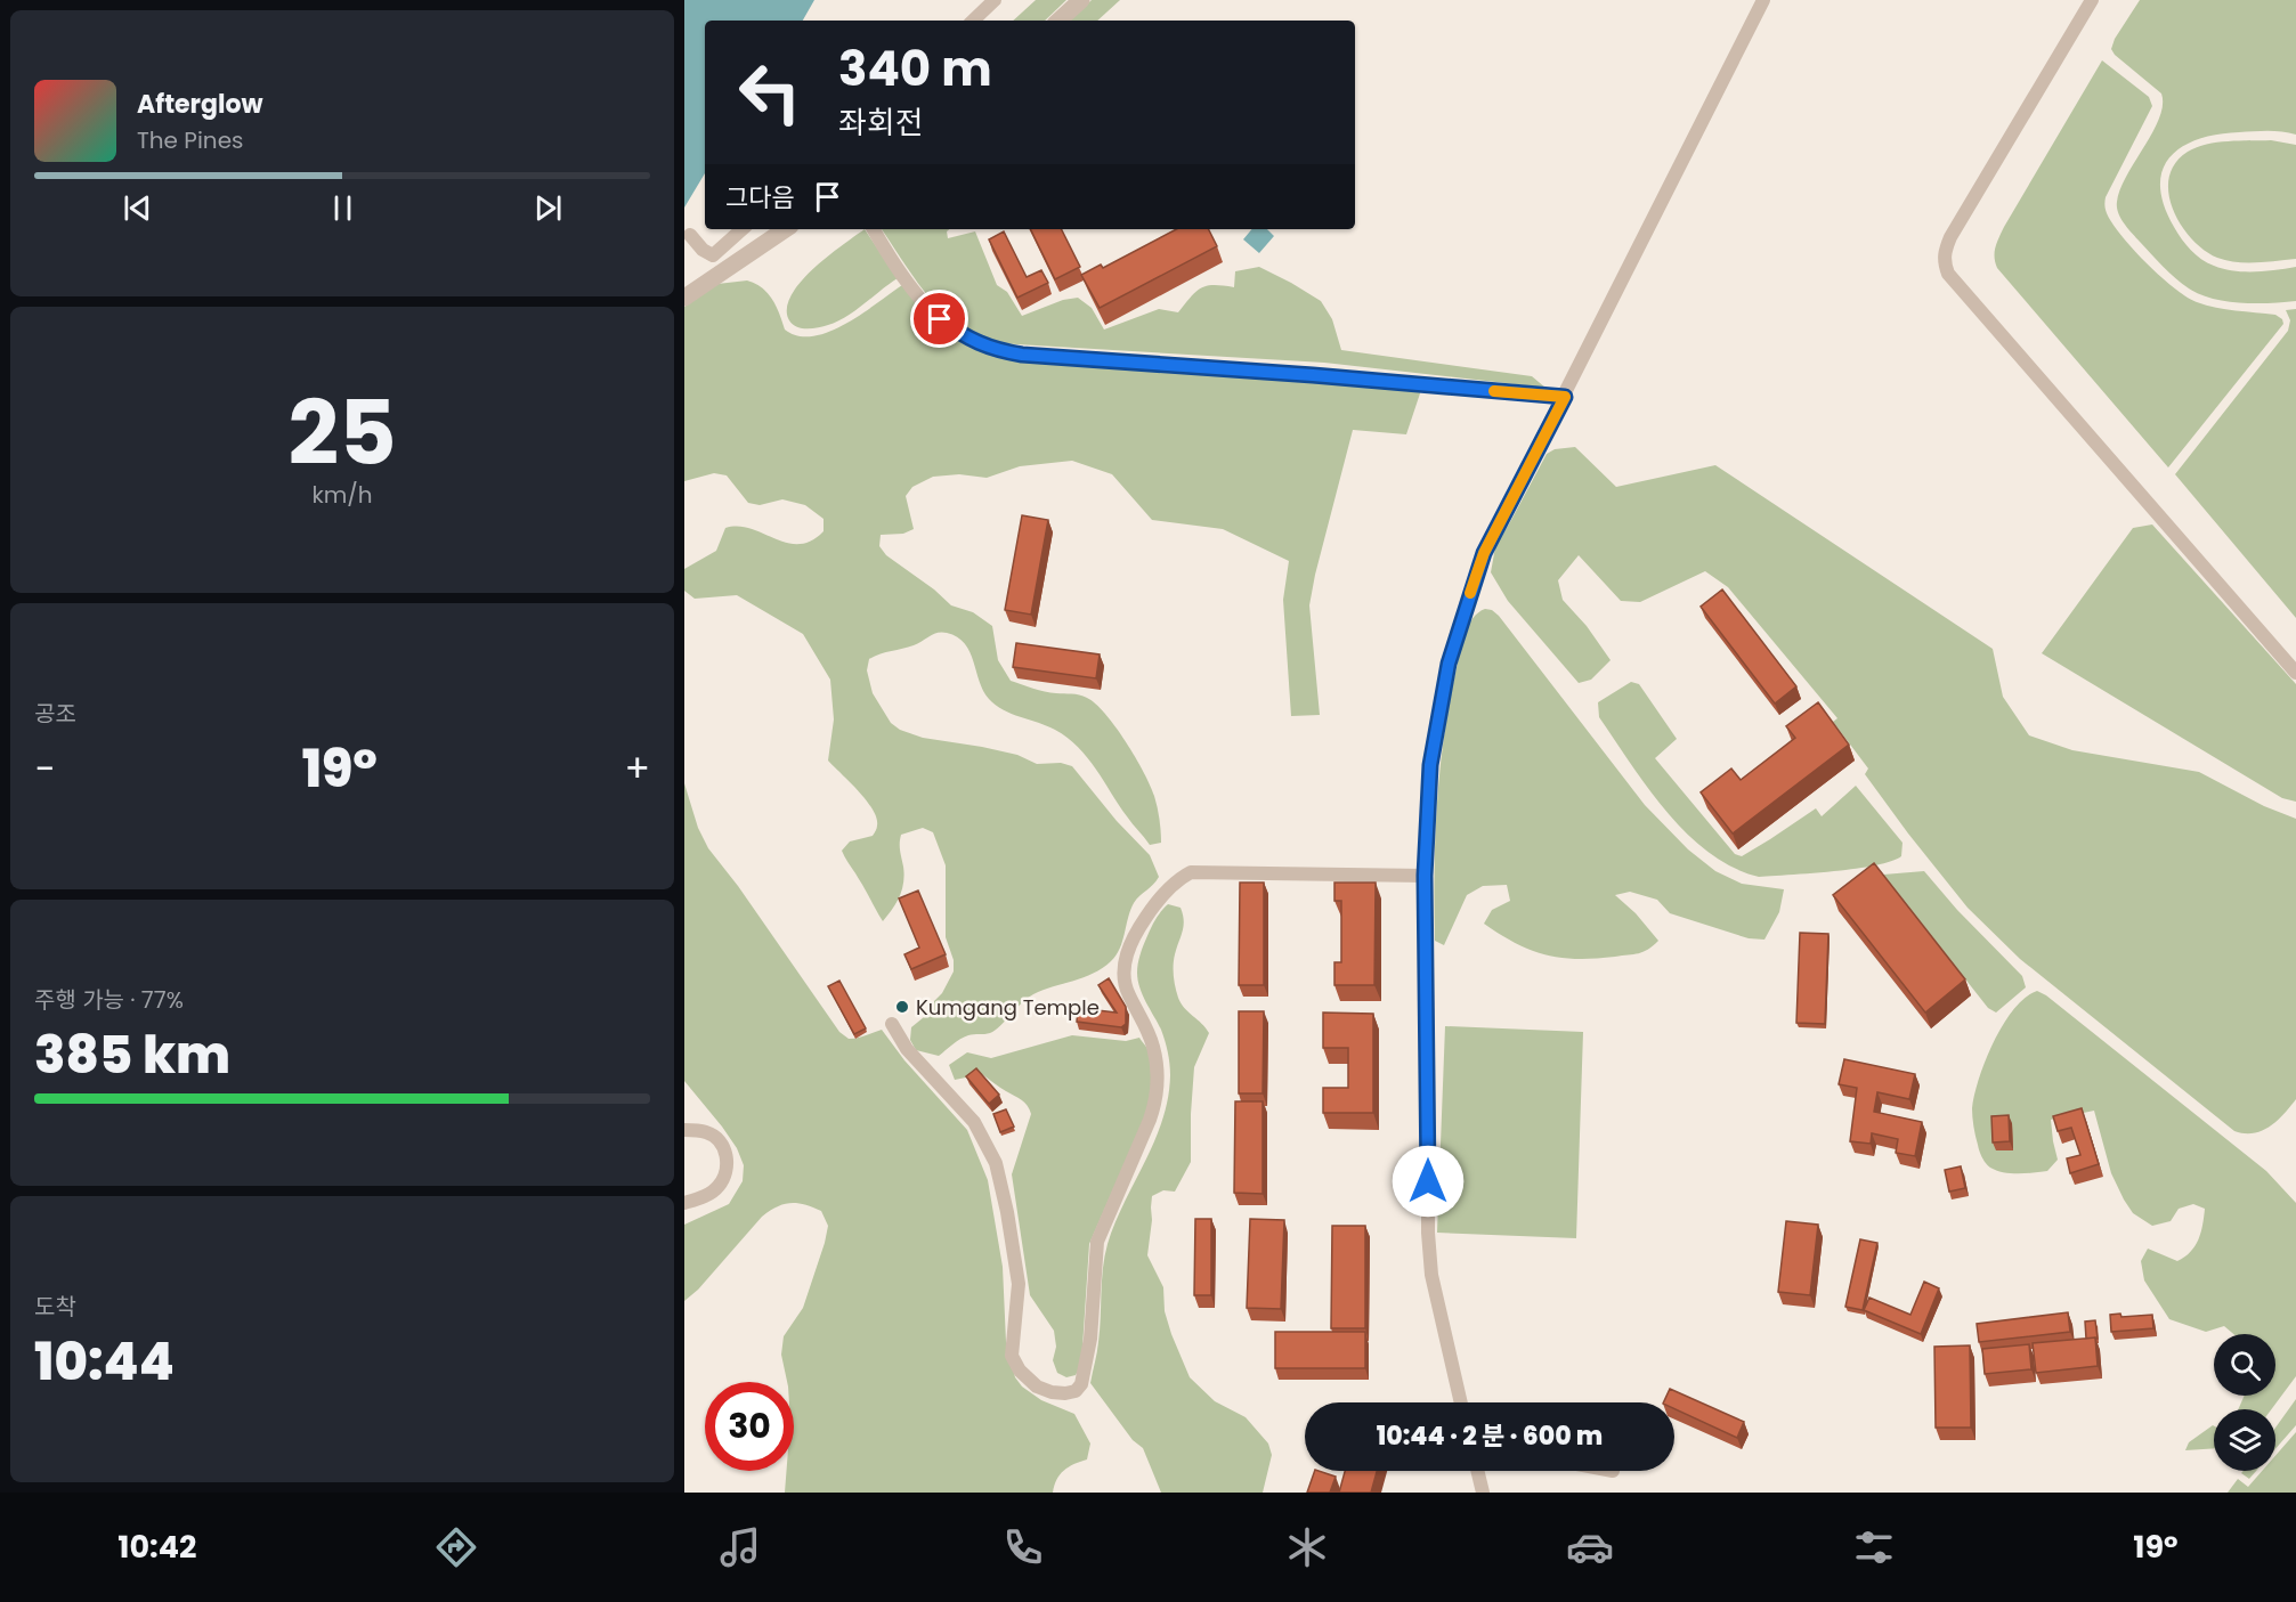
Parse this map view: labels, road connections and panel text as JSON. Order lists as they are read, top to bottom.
{
  "places": ["Kumgang Temple"],
  "page": {
    "turn": ["340 m", "좌회전"],
    "song": ["Afterglow", "The Pines"],
    "then": "그다음",
    "tile": [
      ["25", "km/h"],
      "공조",
      ["주행 가능 · 77%", "385 km"],
      ["도착", "10:44"]
    ],
    "heat": ["−", "19°", "+"],
    "limit": "30",
    "trip": "10:44 · 2 분 · 600 m",
    "tabs": ["10:42", "19°"]
  }
}
